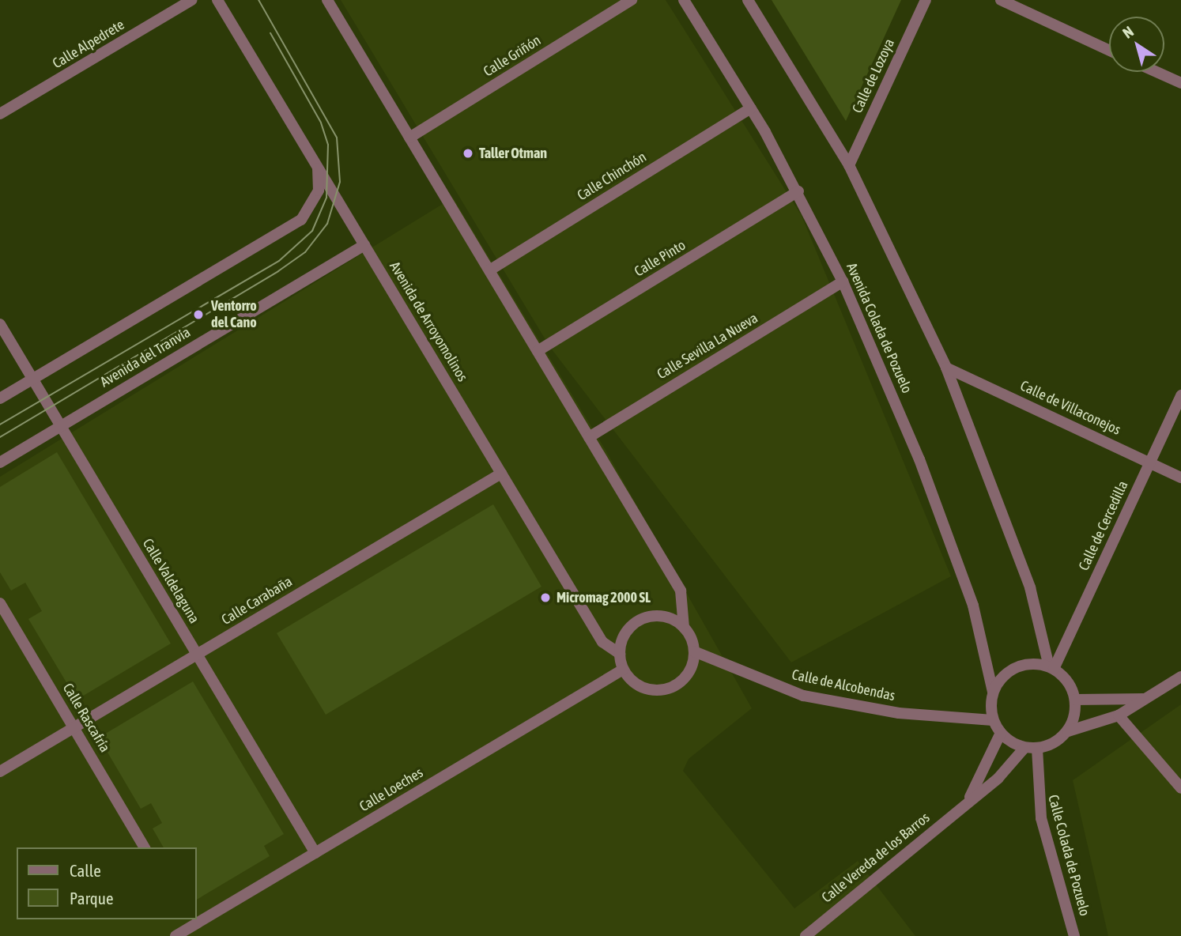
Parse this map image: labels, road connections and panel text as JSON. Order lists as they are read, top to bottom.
{
  "streets": {
    "street": [
      "Calle Alpedrete",
      "Calle Griñón",
      "Calle de Lozoya",
      "Calle Chinchón",
      "Calle Pinto",
      "Avenida de Arroyomolinos",
      "Avenida Colada de Pozuelo",
      "Calle Sevilla La Nueva",
      "Avenida del Tranvía",
      "Calle de Villaconejos",
      "Calle de Cercedilla",
      "Calle Valdelaguna",
      "Calle Carabaña",
      "Calle de Alcobendas",
      "Calle Rascafría",
      "Calle Loeches",
      "Calle Colada de Pozuelo",
      "Calle Vereda de los Barros"
    ]
  },
  "crossings": [
    ["Calle Chinchón", "Avenida Colada de Pozuelo"],
    ["Calle Pinto", "Avenida Colada de Pozuelo"],
    ["Avenida de Arroyomolinos", "Avenida del Tranvía"],
    ["Avenida de Arroyomolinos", "Calle Carabaña"],
    ["Avenida de Arroyomolinos", "Calle de Alcobendas"],
    ["Avenida de Arroyomolinos", "Calle Loeches"],
    ["Avenida Colada de Pozuelo", "Calle Sevilla La Nueva"],
    ["Avenida Colada de Pozuelo", "Calle de Cercedilla"],
    ["Avenida Colada de Pozuelo", "Calle de Alcobendas"],
    ["Avenida Colada de Pozuelo", "Calle Colada de Pozuelo"],
    ["Avenida Colada de Pozuelo", "Calle Vereda de los Barros"],
    ["Avenida del Tranvía", "Calle Valdelaguna"],
    ["Calle de Villaconejos", "Calle de Cercedilla"],
    ["Calle de Cercedilla", "Calle de Alcobendas"],
    ["Calle de Cercedilla", "Calle Colada de Pozuelo"],
    ["Calle de Cercedilla", "Calle Vereda de los Barros"],
    ["Calle Valdelaguna", "Calle Carabaña"],
    ["Calle Valdelaguna", "Calle Loeches"],
    ["Calle Carabaña", "Calle Rascafría"],
    ["Calle de Alcobendas", "Calle Loeches"],
    ["Calle de Alcobendas", "Calle Colada de Pozuelo"],
    ["Calle de Alcobendas", "Calle Vereda de los Barros"],
    ["Calle Colada de Pozuelo", "Calle Vereda de los Barros"]
  ],
  "places": ["Taller Otman", "Ventorro del Cano", "Micromag 2000 SL"],
  "legend": ["Calle", "Parque"],
  "north": "top left"
}
